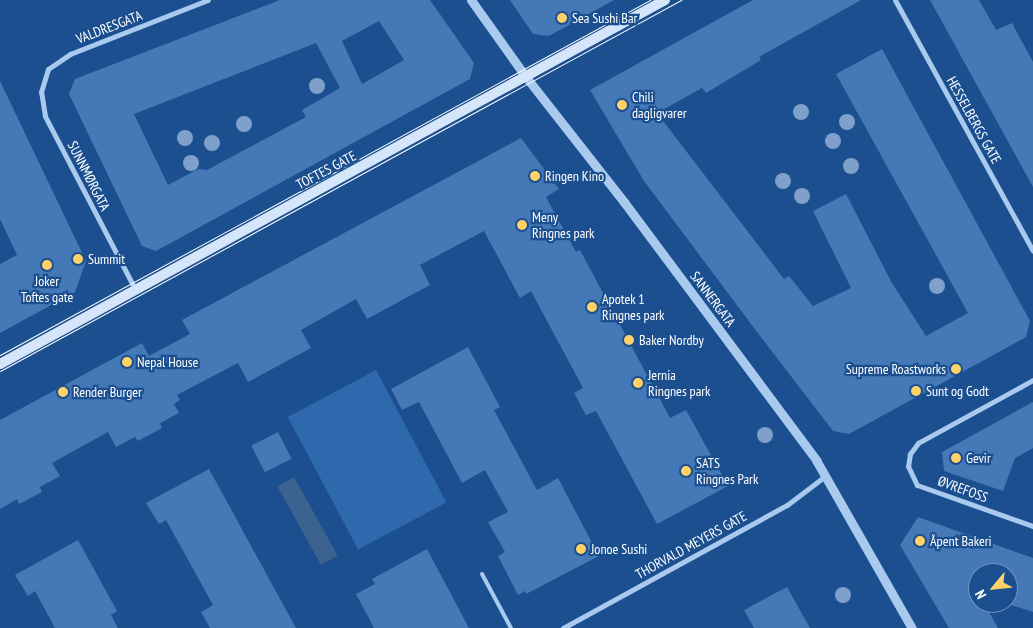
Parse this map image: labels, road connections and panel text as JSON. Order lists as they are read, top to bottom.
{
  "streets": {
    "main road": ["TOFTES GATE"],
    "street": [
      "VALDRESGATA",
      "HESSELBERGS GATE",
      "SUNNMØRGATA",
      "SANNERGATA",
      "ØVREFOSS",
      "THORVALD MEYERS GATE"
    ]
  },
  "crossings": [
    ["VALDRESGATA", "SUNNMØRGATA"],
    ["TOFTES GATE", "SUNNMØRGATA"],
    ["TOFTES GATE", "SANNERGATA"],
    ["SANNERGATA", "THORVALD MEYERS GATE"]
  ],
  "places": [
    "Sea Sushi Bar",
    "Chili dagligvarer",
    "Ringen Kino",
    "Meny Ringnes park",
    "Summit",
    "Joker Toftes gate",
    "Apotek 1 Ringnes park",
    "Baker Nordby",
    "Nepal House",
    "Supreme Roastworks",
    "Jernia Ringnes park",
    "Sunt og Godt",
    "Render Burger",
    "Gevir",
    "SATS Ringnes Park",
    "Åpent Bakeri",
    "Jonoe Sushi"
  ],
  "north": "bottom left"
}
